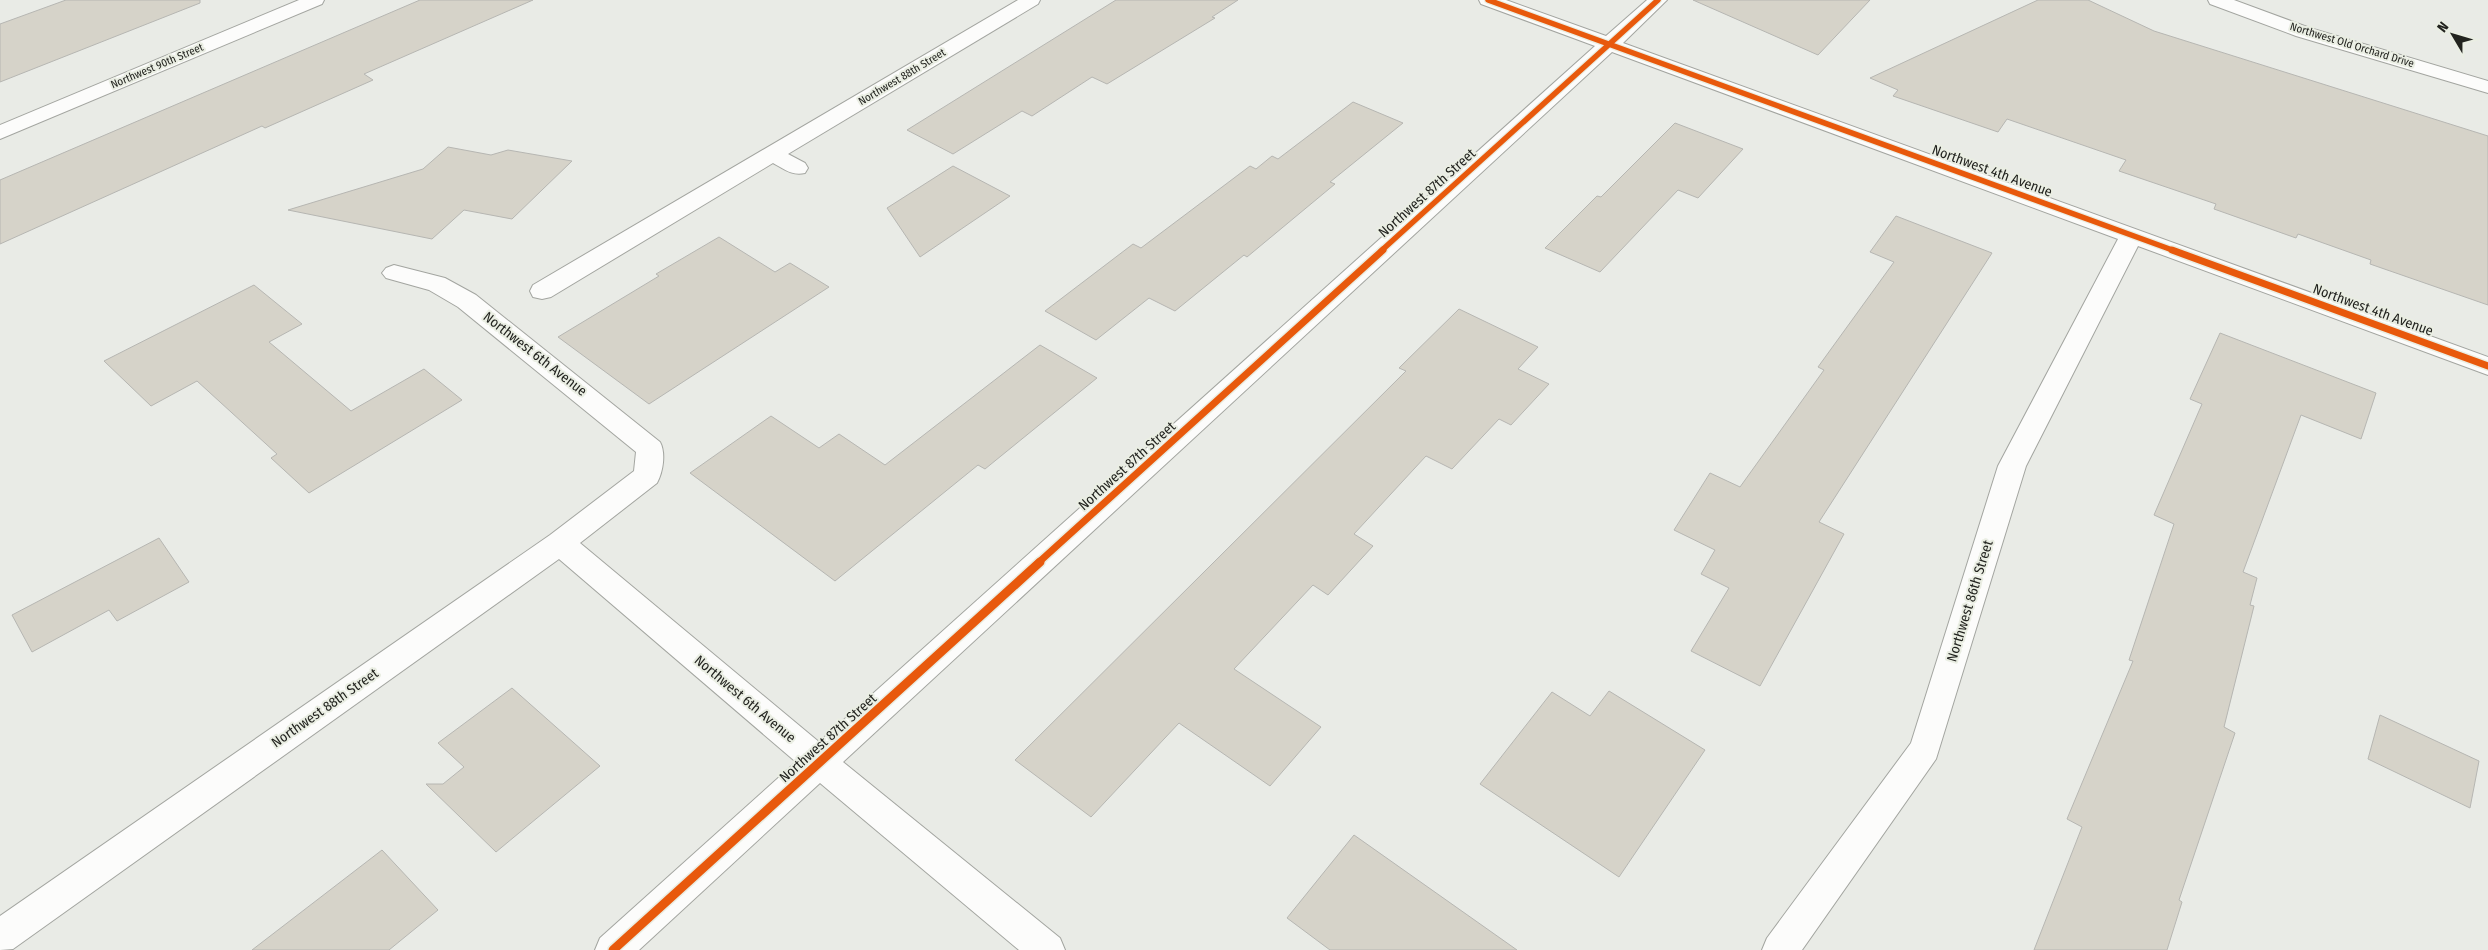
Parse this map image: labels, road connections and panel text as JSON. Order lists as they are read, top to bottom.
{
  "streets": {
    "street": [
      "Northwest Old Orchard Drive",
      "Northwest 90th Street",
      "Northwest 88th Street",
      "Northwest 4th Avenue",
      "Northwest 87th Street",
      "Northwest 6th Avenue",
      "Northwest 86th Street"
    ]
  },
  "crossings": [
    ["Northwest 88th Street", "Northwest 6th Avenue"],
    ["Northwest 4th Avenue", "Northwest 87th Street"],
    ["Northwest 4th Avenue", "Northwest 86th Street"],
    ["Northwest 87th Street", "Northwest 6th Avenue"]
  ],
  "north": "top left"
}
